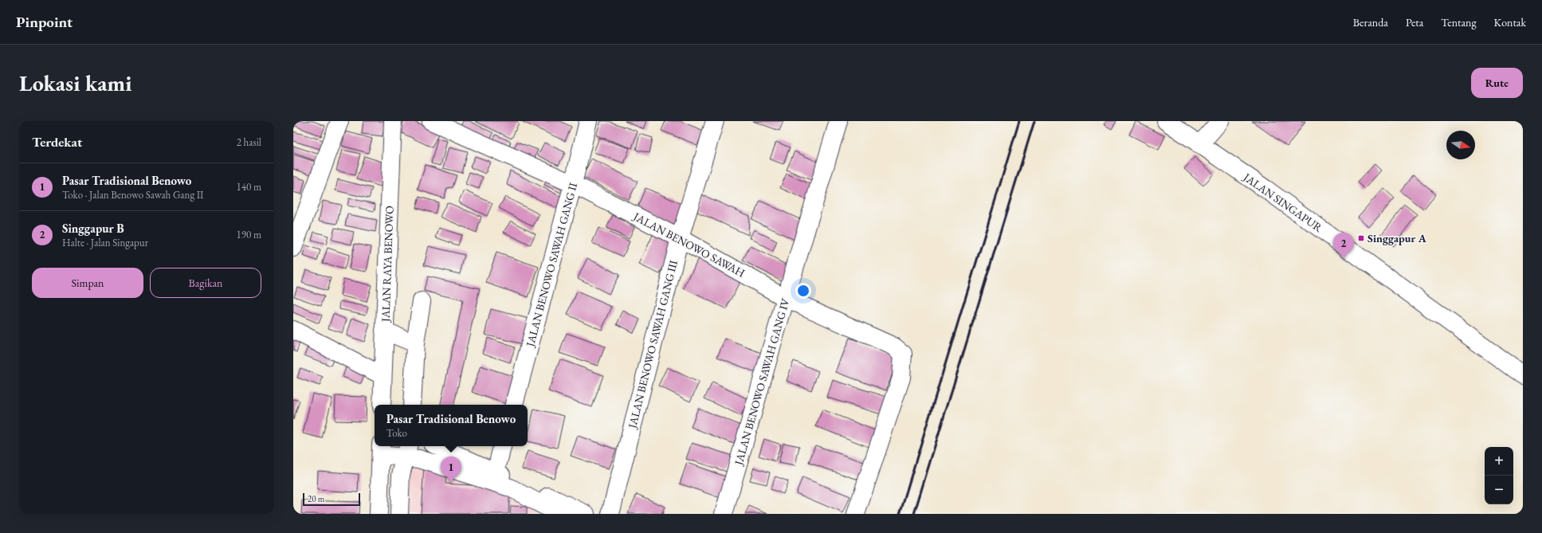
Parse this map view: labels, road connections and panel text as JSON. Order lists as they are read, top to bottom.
{
  "streets": {
    "street": [
      "JALAN SINGAPUR",
      "JALAN BENOWO SAWAH",
      "JALAN RAYA BENOWO",
      "JALAN BENOWO SAWAH GANG II",
      "JALAN BENOWO SAWAH GANG III",
      "JALAN BENOWO SAWAH GANG IV"
    ]
  },
  "crossings": [
    ["JALAN BENOWO SAWAH", "JALAN BENOWO SAWAH GANG II"],
    ["JALAN BENOWO SAWAH", "JALAN BENOWO SAWAH GANG III"],
    ["JALAN BENOWO SAWAH", "JALAN BENOWO SAWAH GANG IV"]
  ],
  "places": {
    "transit": ["Singgapur A"]
  },
  "scale_bar": "20 m",
  "north": "right",
  "page": {
    "header": "Pinpoint",
    "nav": [
      "Beranda",
      "Peta",
      "Tentang",
      "Kontak"
    ],
    "buttons": [
      "Rute",
      ["Simpan", "Bagikan"]
    ],
    "title": "Lokasi kami",
    "heading": ["Terdekat", "2 hasil"],
    "list": [
      {
        "mark": "1",
        "name": "Pasar Tradisional Benowo",
        "note": "Toko · Jalan Benowo Sawah Gang II",
        "value": "140 m"
      },
      {
        "mark": "2",
        "name": "Singgapur B",
        "note": "Halte · Jalan Singapur",
        "value": "190 m"
      }
    ],
    "pins": ["2", "1"],
    "popup": ["Pasar Tradisional Benowo", "Toko"],
    "map_buttons": ["+", "−"],
    "scale": "20 m"
  }
}
